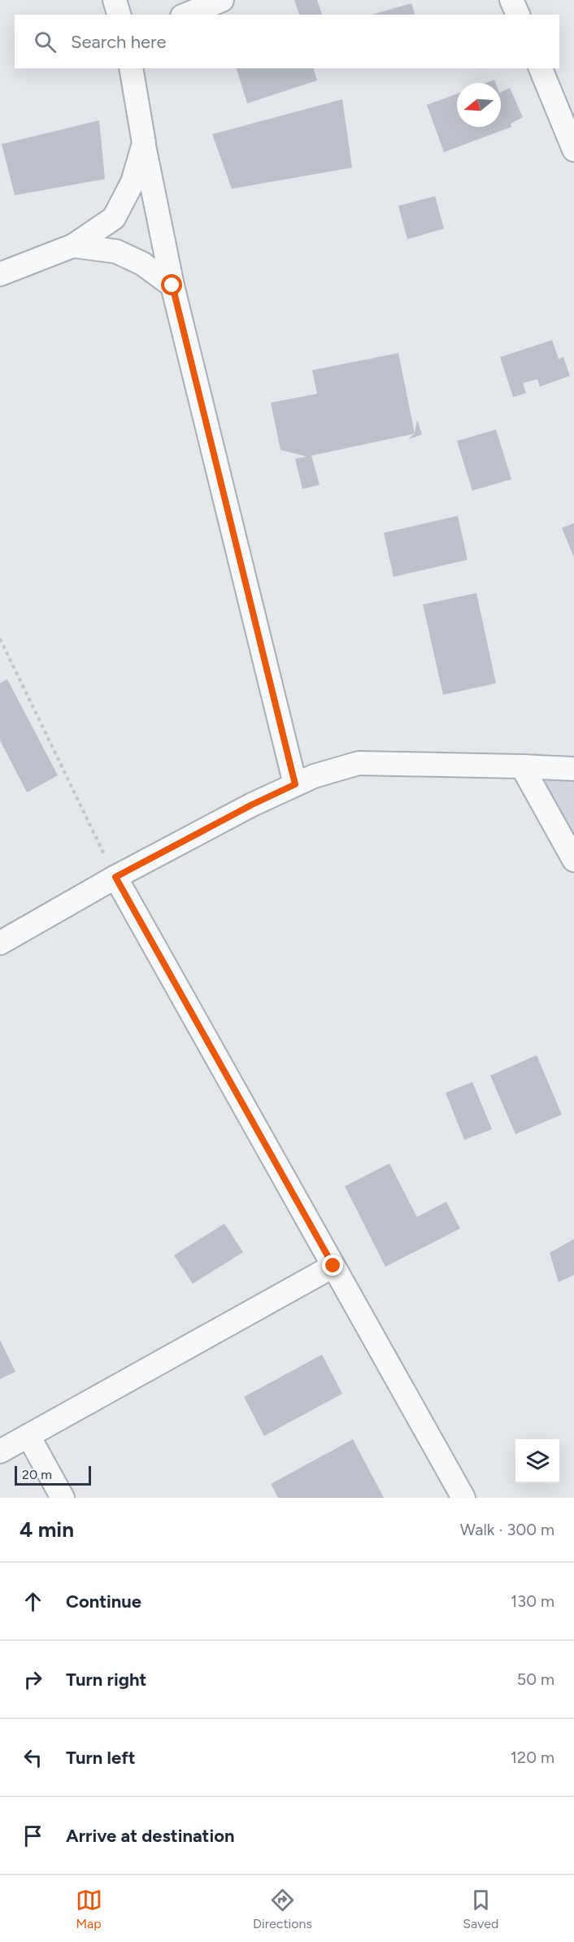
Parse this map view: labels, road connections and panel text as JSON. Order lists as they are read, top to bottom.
{
  "scale_bar": "20 m",
  "north": "left",
  "page": {
    "search": "Search here",
    "scale": "20 m",
    "heading": ["4 min", "Walk · 300 m"],
    "list": [
      ["Continue", "130 m"],
      ["Turn right", "50 m"],
      ["Turn left", "120 m"],
      "Arrive at destination"
    ],
    "nav": ["Map", "Directions", "Saved"]
  }
}
